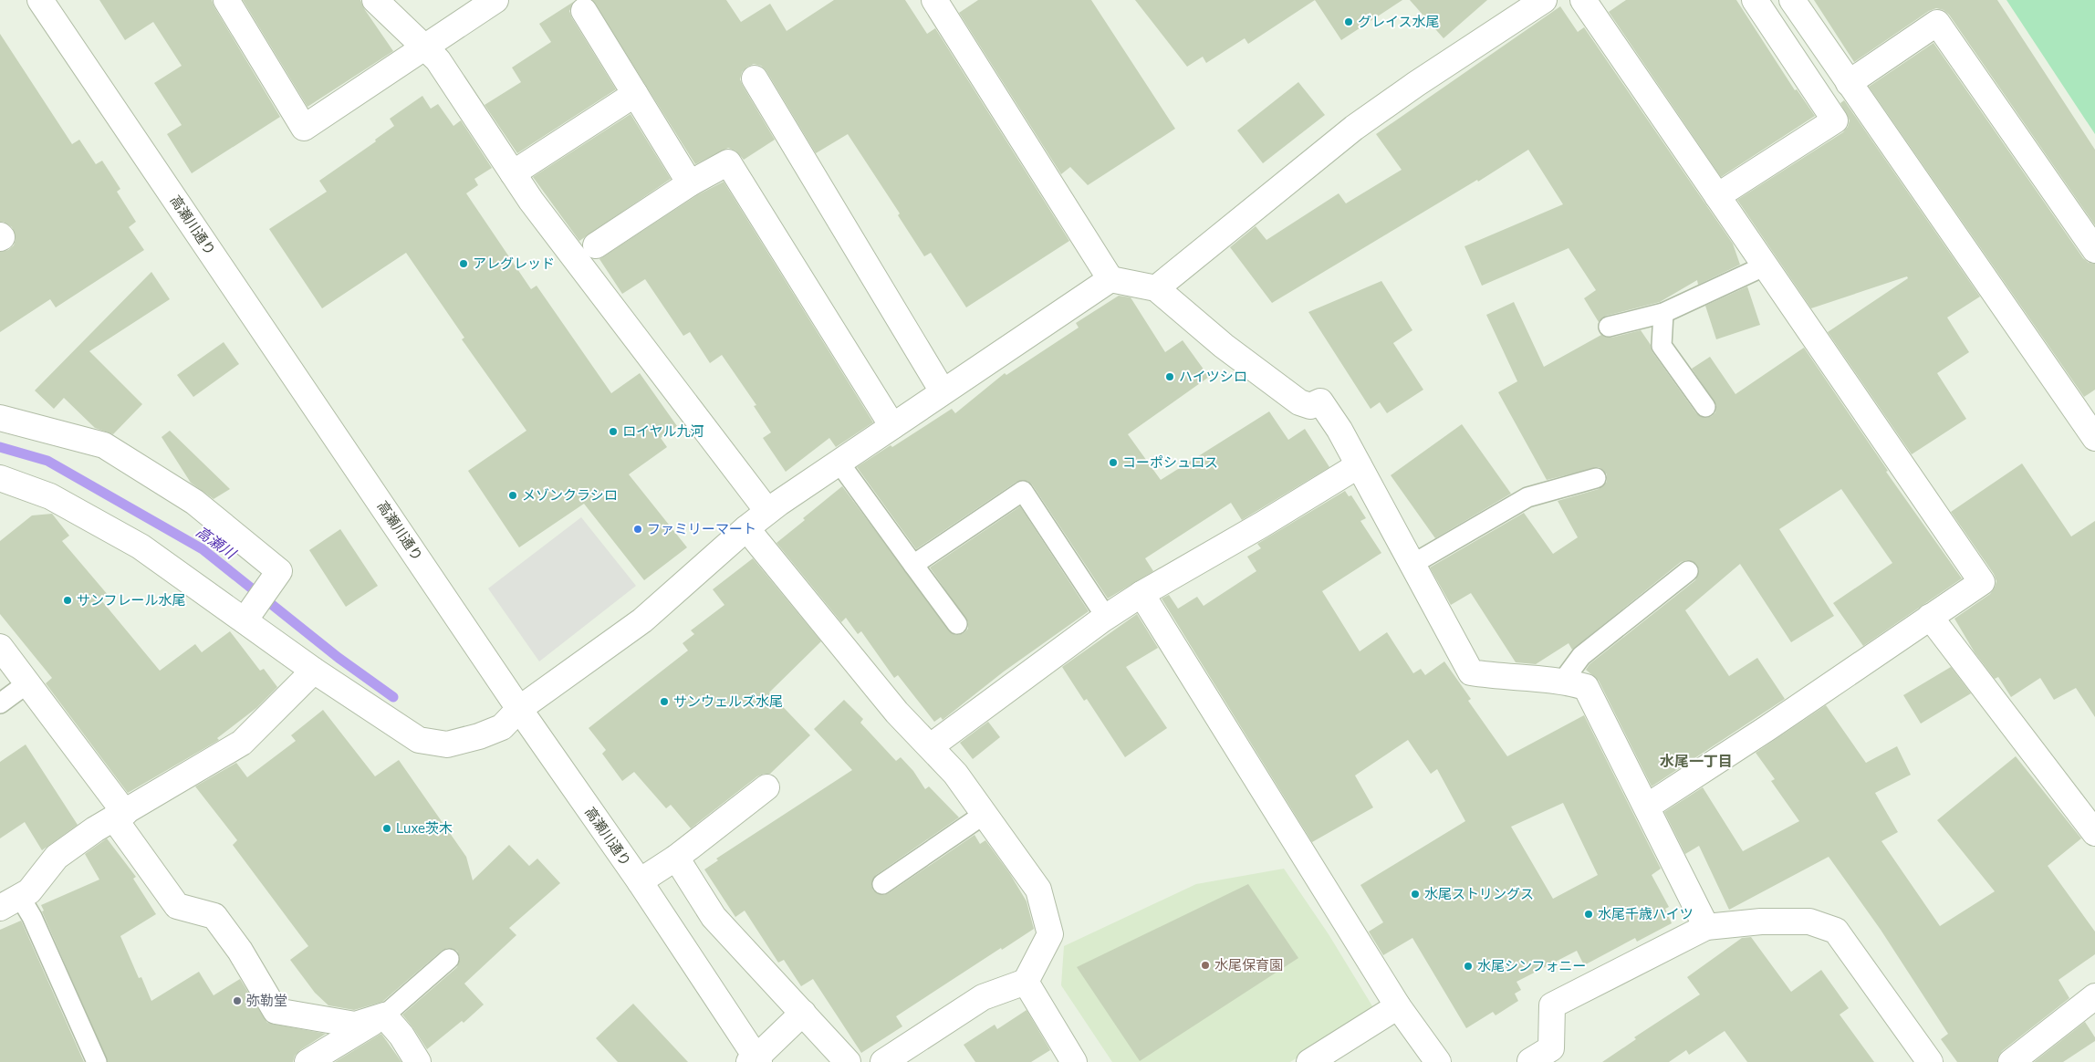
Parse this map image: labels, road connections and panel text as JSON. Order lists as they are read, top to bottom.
{
  "streets": {
    "street": ["高瀬川通り"]
  },
  "districts": ["水尾一丁目"],
  "water": ["高瀬川"],
  "places": [
    "グレイス水尾",
    "アレグレッド",
    "ハイツシロ",
    "ロイヤル九河",
    "コーポシュロス",
    "メゾンクラシロ",
    "ファミリーマート",
    "サンフレール水尾",
    "サンウェルズ水尾",
    "Luxe茨木",
    "水尾ストリングス",
    "水尾千歳ハイツ",
    "水尾保育園",
    "水尾シンフォニー",
    "弥勒堂"
  ]
}
